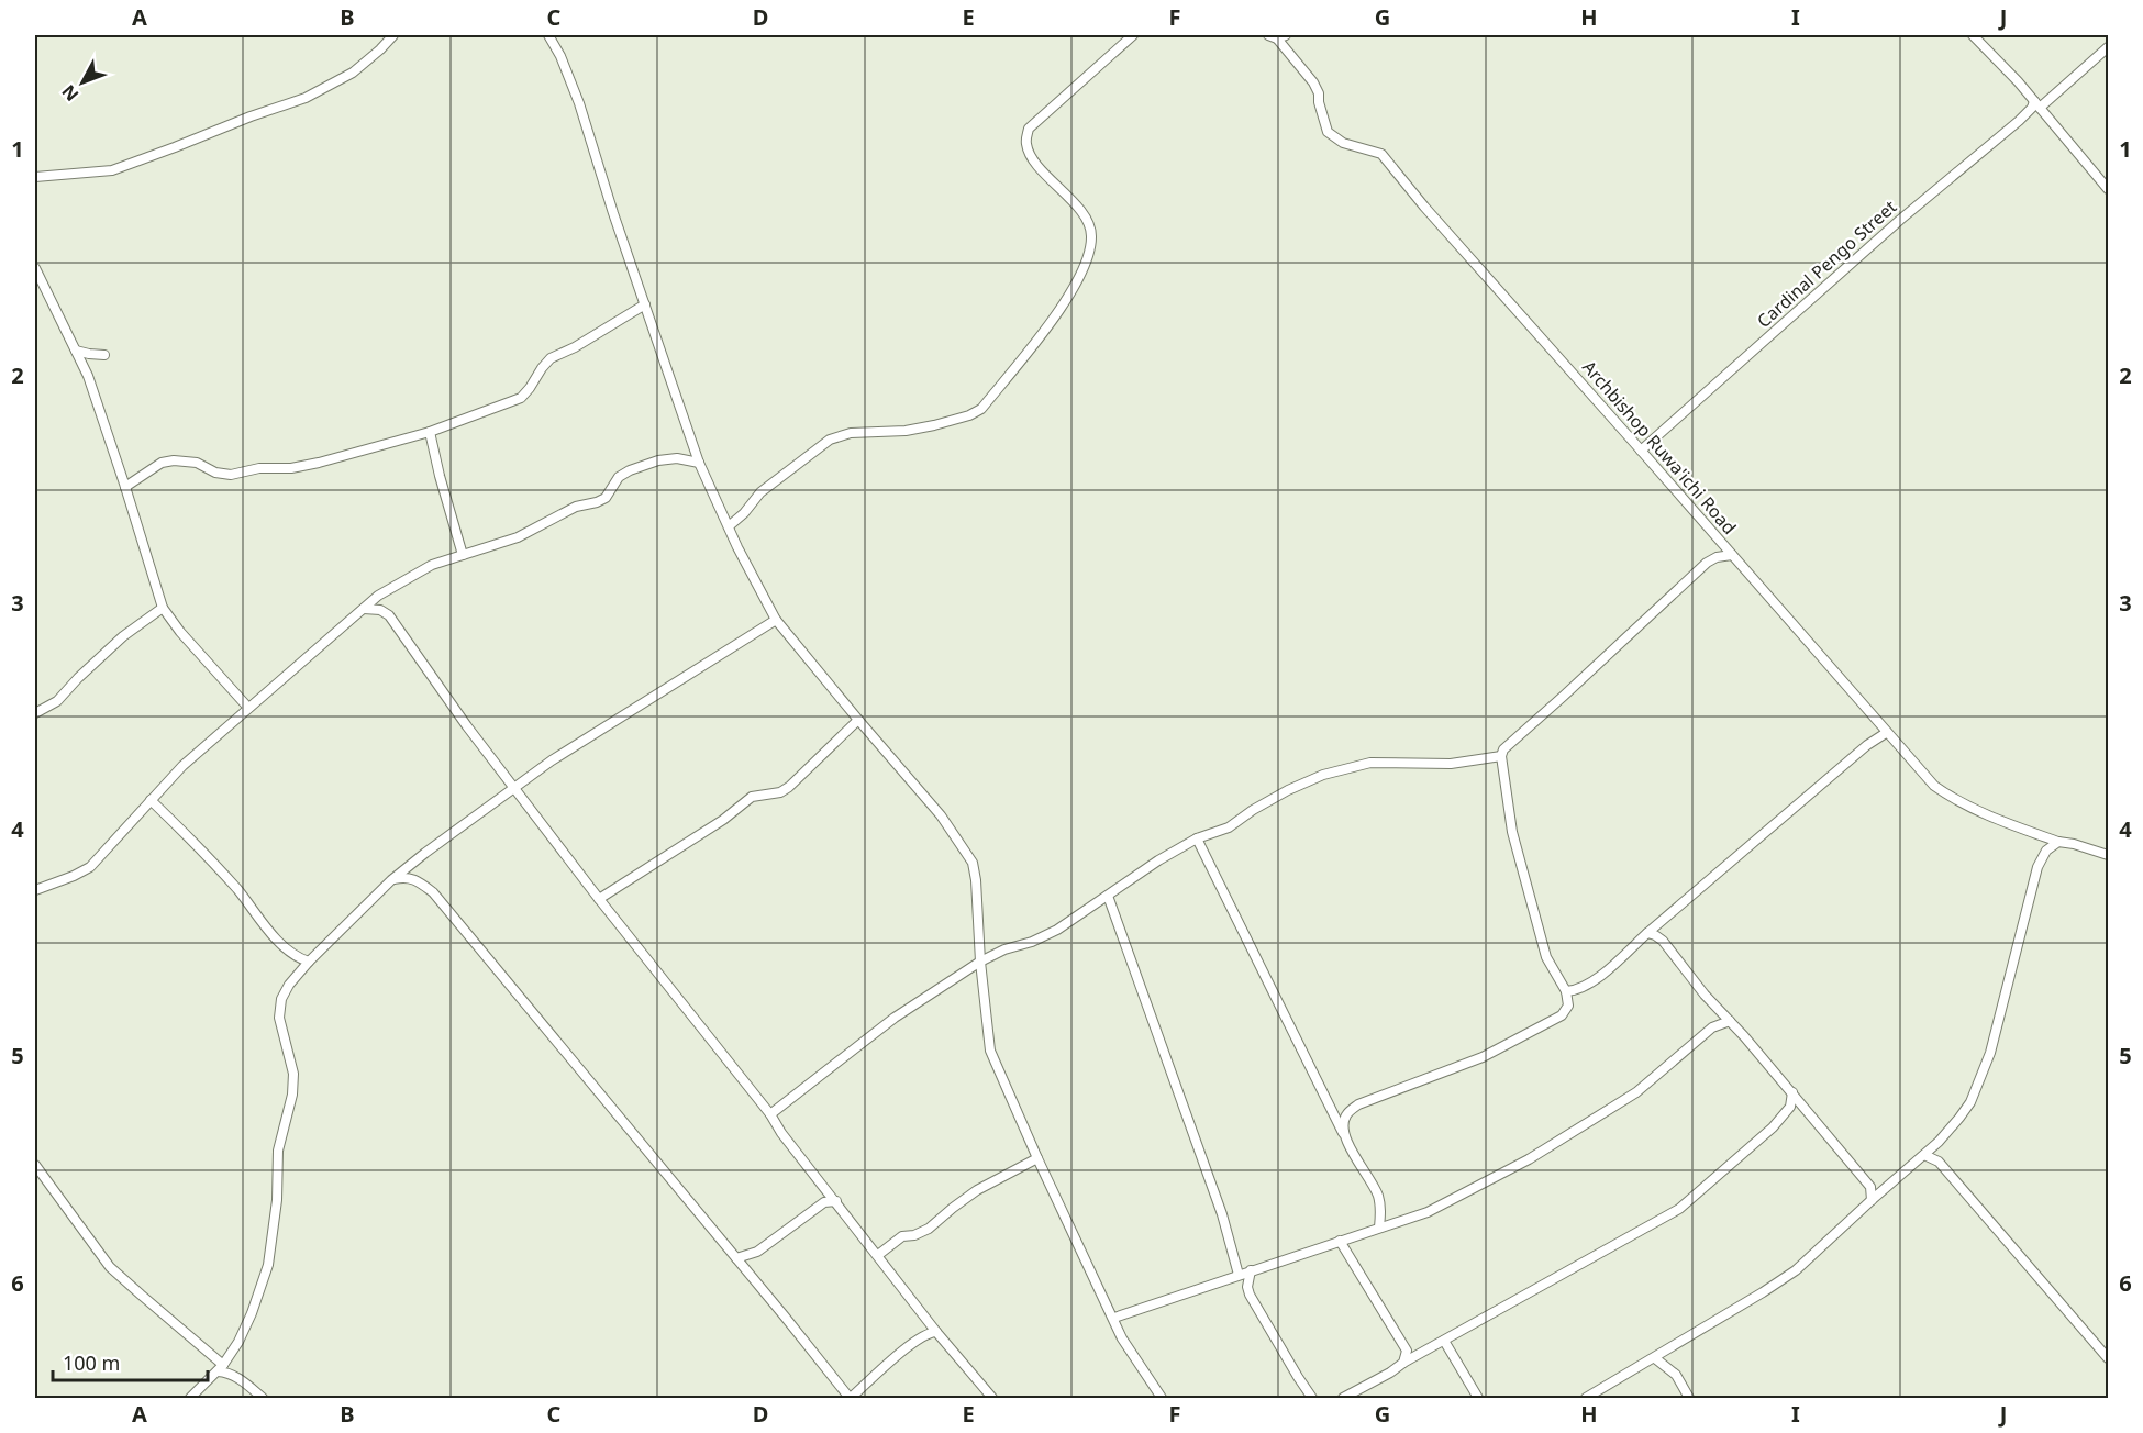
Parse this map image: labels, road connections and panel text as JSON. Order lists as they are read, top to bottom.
{
  "streets": {
    "street": ["Cardinal Pengo Street", "Archbishop Ruwa'ichi Road"]
  },
  "crossings": [
    ["Cardinal Pengo Street", "Archbishop Ruwa'ichi Road"]
  ],
  "scale_bar": "100 m",
  "north": "bottom left",
  "grid": {
    "columns": [
      "A",
      "B",
      "C",
      "D",
      "E",
      "F",
      "G",
      "H",
      "I",
      "J"
    ],
    "rows": [
      "1",
      "2",
      "3",
      "4",
      "5",
      "6"
    ]
  }
}
